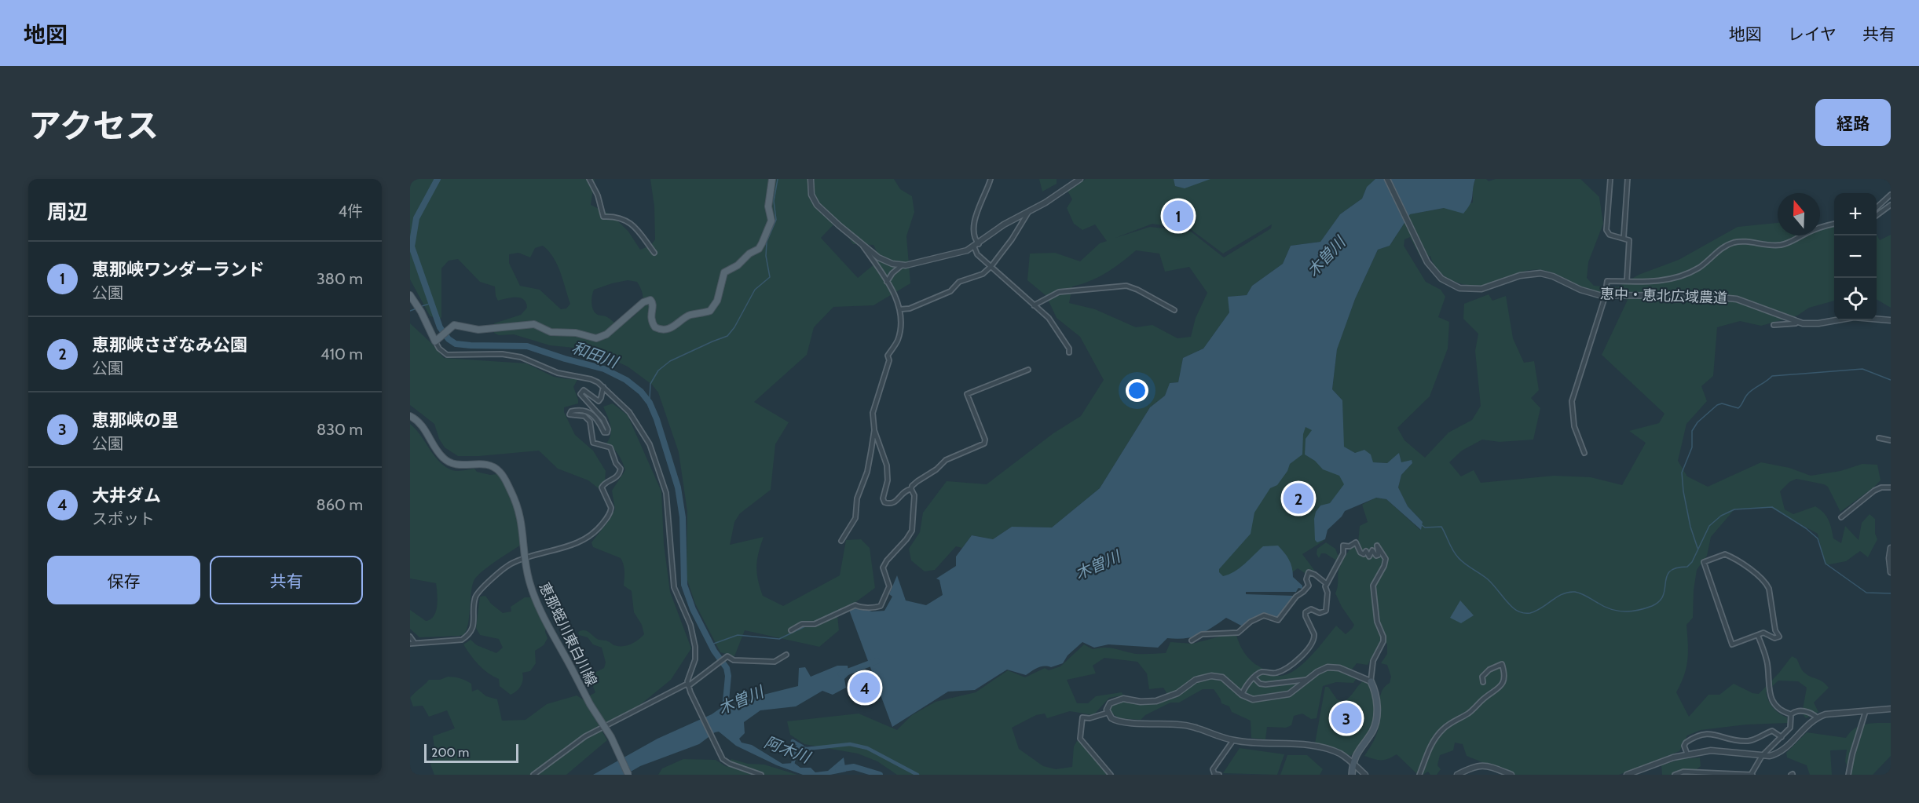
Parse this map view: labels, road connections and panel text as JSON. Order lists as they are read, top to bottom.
{
  "streets": {
    "main road": ["恵那蛭川東白川線"],
    "street": ["恵中・恵北広域農道"]
  },
  "water": ["木曽川", "和田川", "阿木川"],
  "scale_bar": "200 m",
  "north": "top",
  "page": {
    "header": "地図",
    "nav": ["地図", "レイヤ", "共有"],
    "title": "アクセス",
    "buttons": [
      "経路",
      ["保存", "共有"]
    ],
    "heading": ["周辺", "4件"],
    "map_buttons": ["+", "−"],
    "pins": [
      "1",
      "2",
      "4",
      "3"
    ],
    "list": [
      {
        "mark": "1",
        "name": "恵那峡ワンダーランド",
        "note": "公園",
        "value": "380 m"
      },
      {
        "mark": "2",
        "name": "恵那峡さざなみ公園",
        "note": "公園",
        "value": "410 m"
      },
      {
        "mark": "3",
        "name": "恵那峡の里",
        "note": "公園",
        "value": "830 m"
      },
      {
        "mark": "4",
        "name": "大井ダム",
        "note": "スポット",
        "value": "860 m"
      }
    ],
    "scale": "200 m"
  }
}
